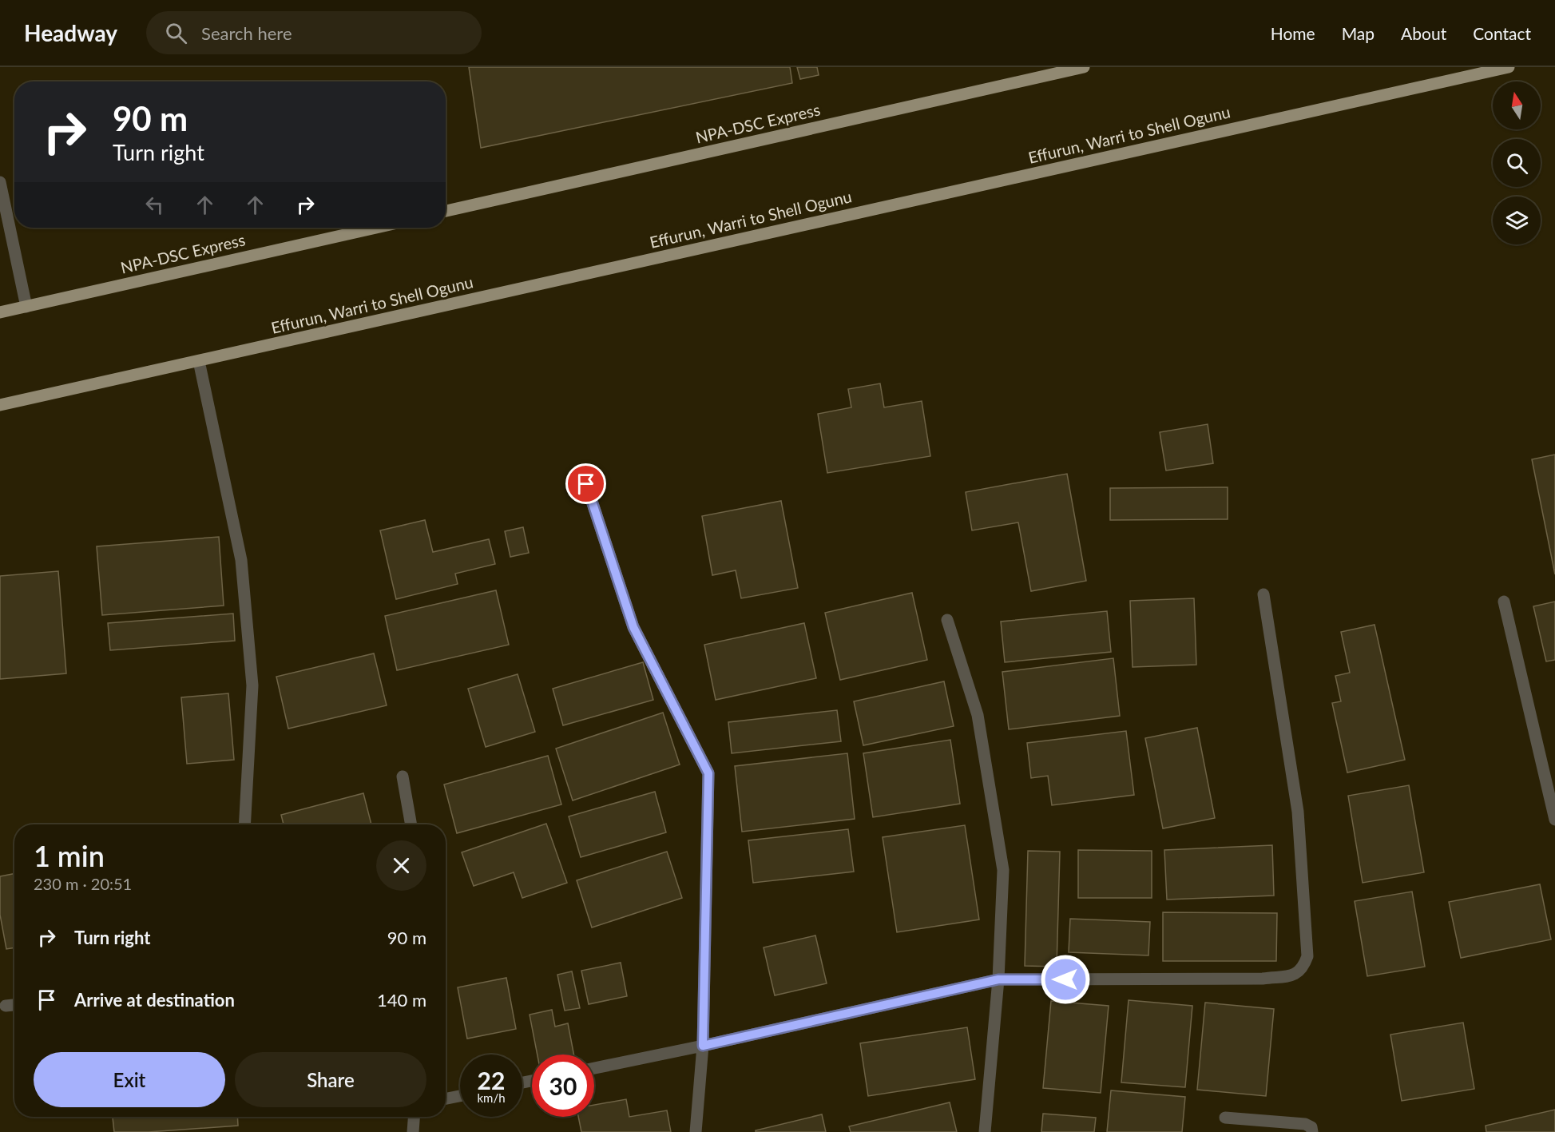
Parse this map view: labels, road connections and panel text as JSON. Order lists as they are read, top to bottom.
{
  "streets": {
    "main road": ["NPA-DSC Express", "Effurun, Warri to Shell Ogunu"]
  },
  "north": "top",
  "page": {
    "header": "Headway",
    "search": "Search here",
    "nav": [
      "Home",
      "Map",
      "About",
      "Contact"
    ],
    "turn": ["90 m", "Turn right"],
    "heading": ["1 min", "230 m · 20:51"],
    "list": [
      {
        "name": "Turn right",
        "value": "90 m"
      },
      {
        "name": "Arrive at destination",
        "value": "140 m"
      }
    ],
    "buttons": ["Exit", "Share"],
    "speed": "22 km/h",
    "limit": "30"
  }
}
